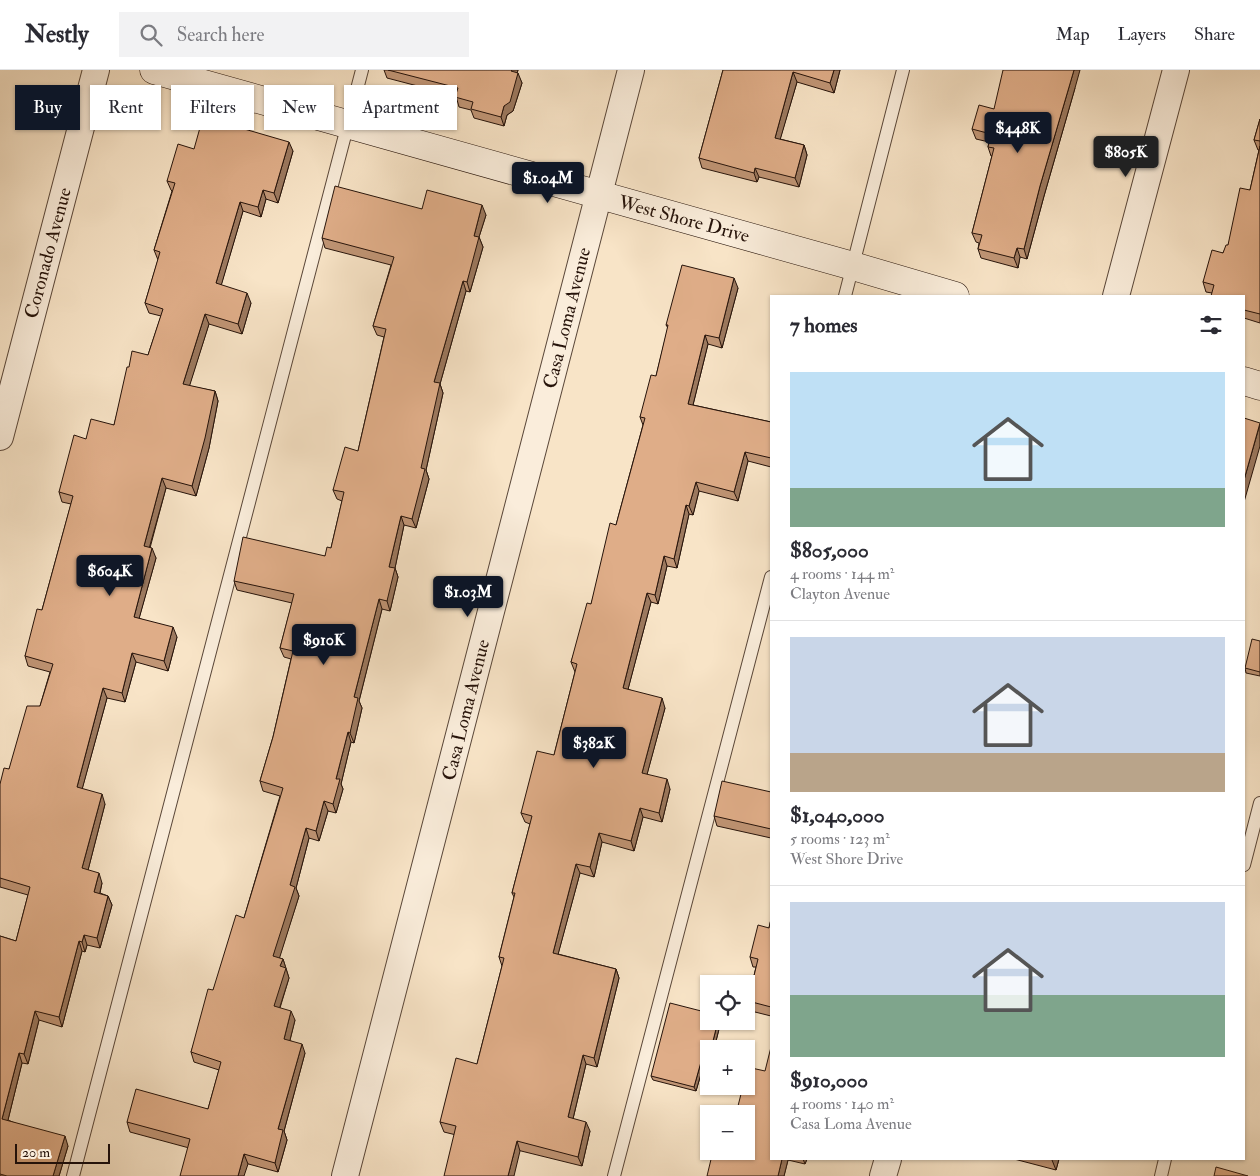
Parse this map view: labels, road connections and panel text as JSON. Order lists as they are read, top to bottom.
{
  "streets": {
    "street": ["West Shore Drive", "Coronado Avenue", "Casa Loma Avenue"]
  },
  "crossings": [
    ["West Shore Drive", "Casa Loma Avenue"]
  ],
  "scale_bar": "20 m",
  "page": {
    "header": "Nestly",
    "search": "Search here",
    "nav": ["Map", "Layers", "Share"],
    "chip": [
      "Buy",
      "Rent",
      "Filters",
      "New",
      "Apartment"
    ],
    "price": [
      "$448K",
      "$805K",
      "$1.04M",
      "$604K",
      "$1.03M",
      "$910K",
      "$382K"
    ],
    "heading": "7 homes",
    "list": [
      {
        "name": "$805,000",
        "note": "4 rooms · 144 m² · Clayton Avenue"
      },
      {
        "name": "$1,040,000",
        "note": "5 rooms · 123 m² · West Shore Drive"
      },
      {
        "name": "$910,000",
        "note": "4 rooms · 140 m² · Casa Loma Avenue"
      }
    ],
    "map_buttons": ["+", "−"],
    "scale": "20 m"
  }
}
